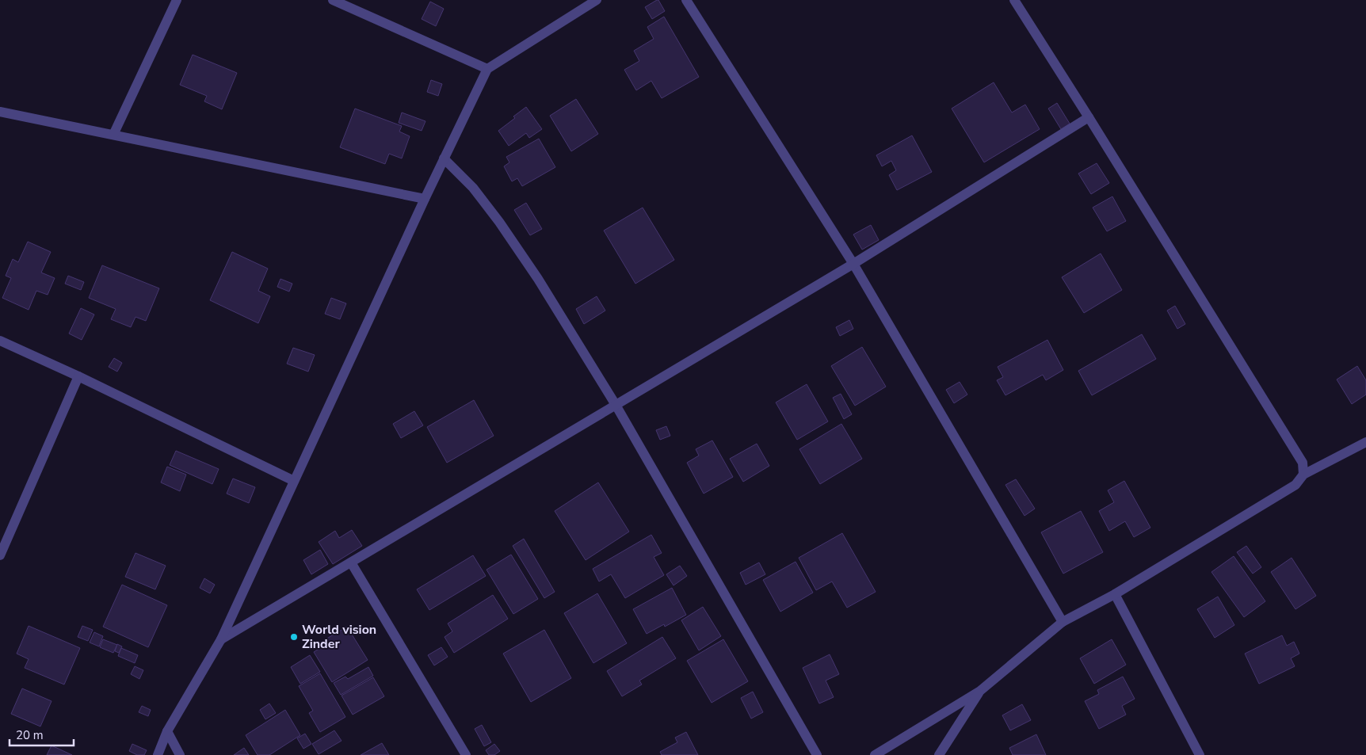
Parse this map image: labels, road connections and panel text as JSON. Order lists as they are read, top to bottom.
{
  "places": ["World vision Zinder"],
  "scale_bar": "20 m"
}
